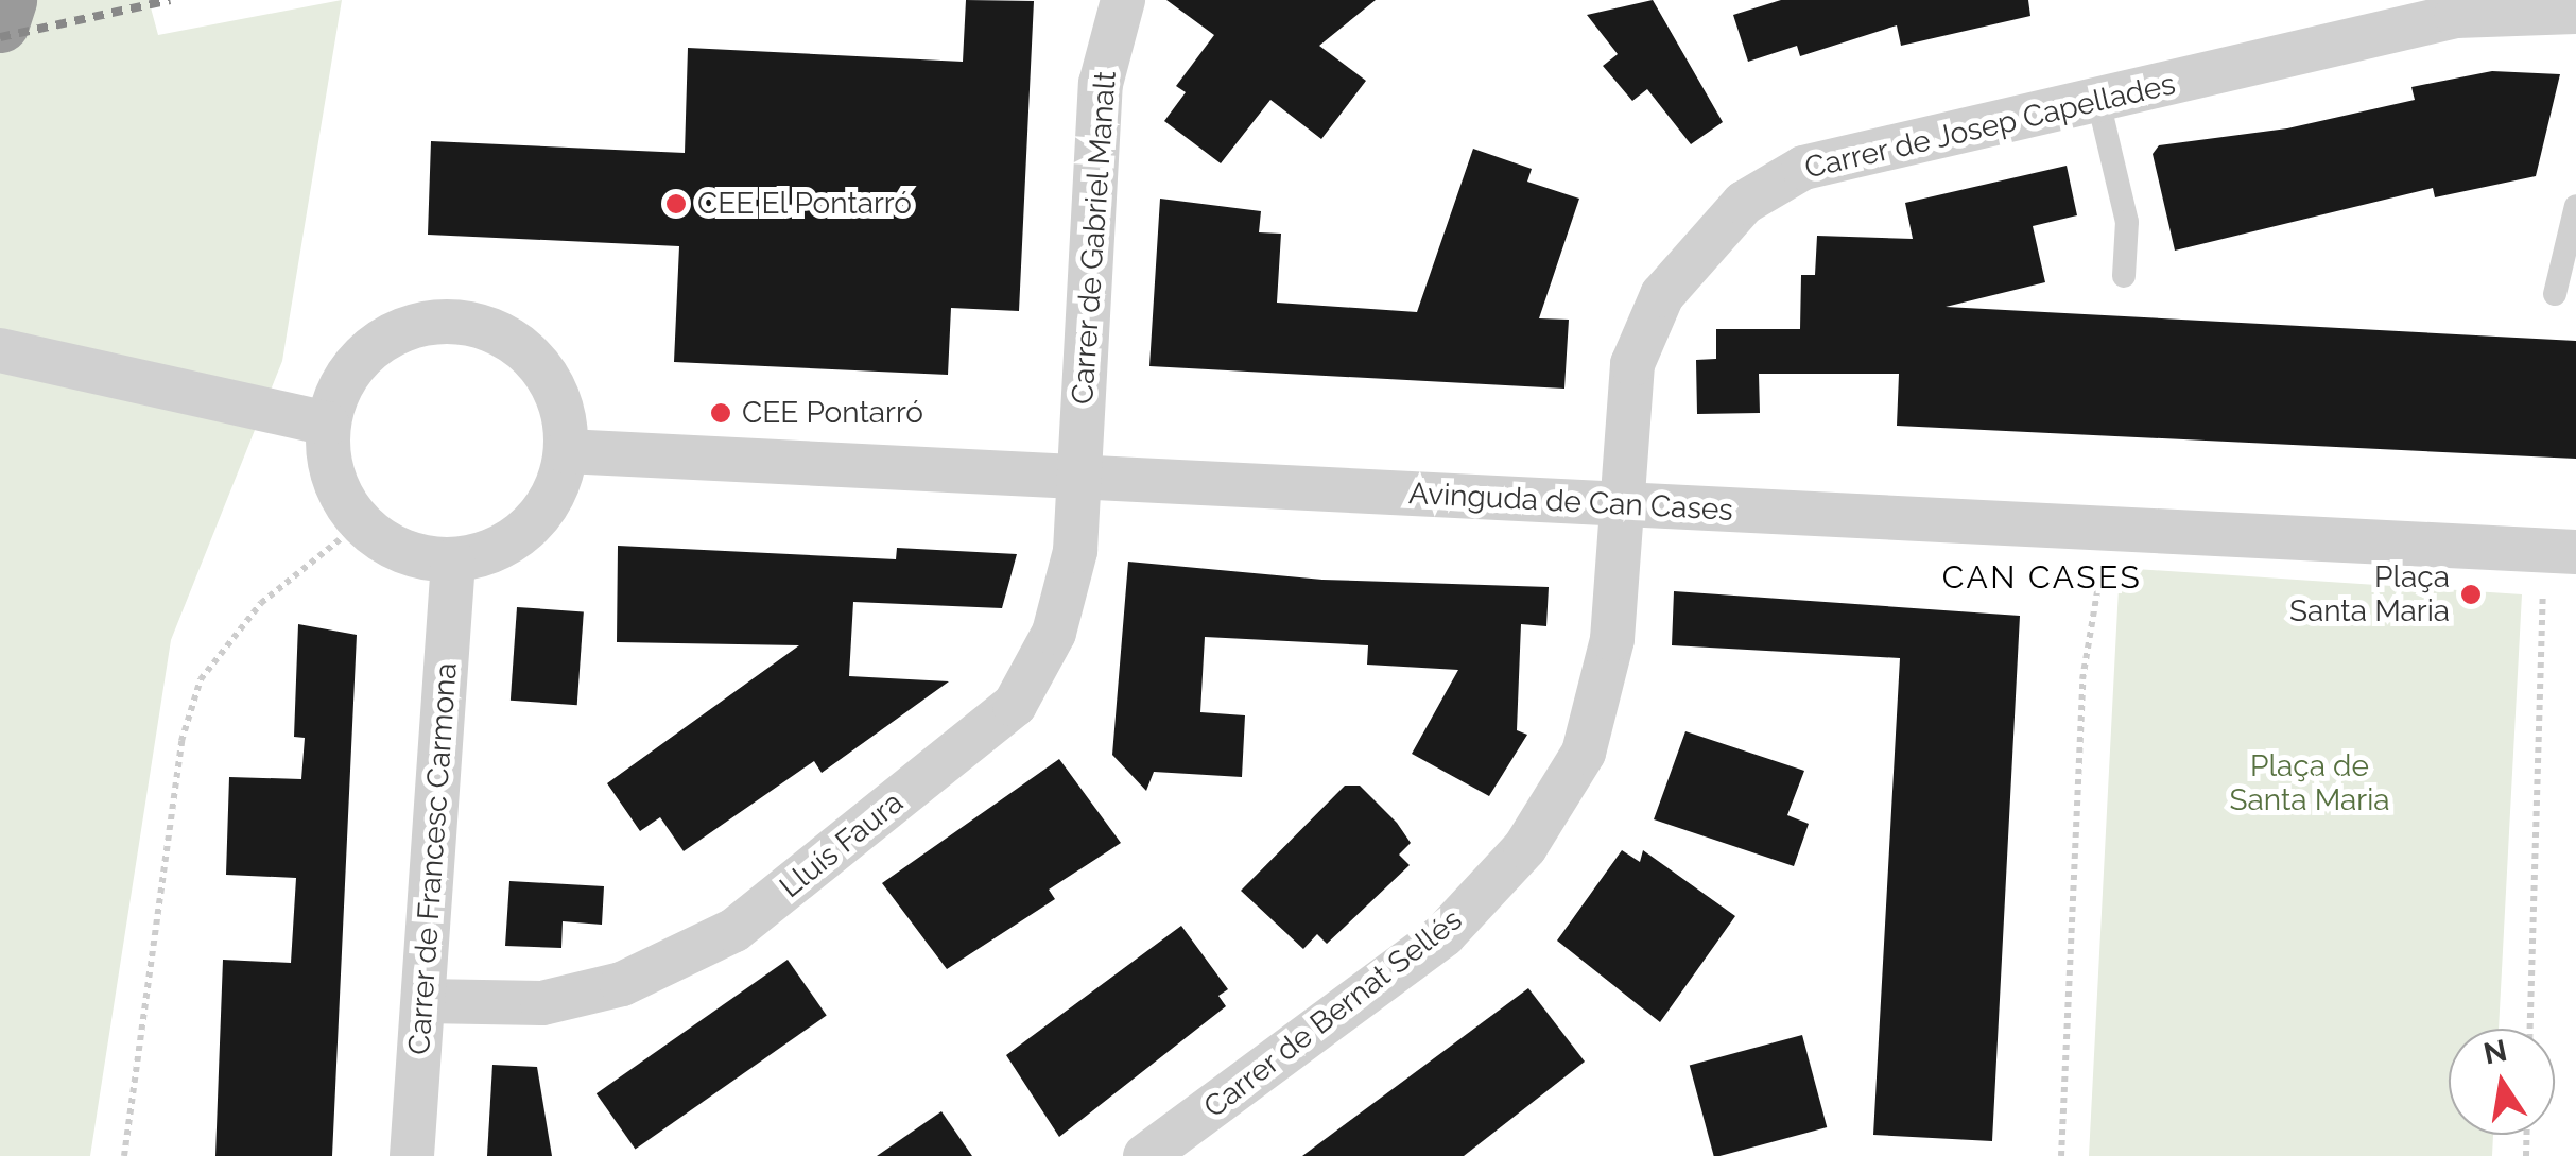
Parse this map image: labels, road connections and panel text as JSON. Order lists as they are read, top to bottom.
{
  "streets": {
    "street": [
      "Carrer de Josep Capellades",
      "Carrer de Gabriel Manalt",
      "Avinguda de Can Cases",
      "Lluís Faura",
      "Carrer de Francesc Carmona",
      "Carrer de Bernat Sellés"
    ]
  },
  "crossings": [
    ["Carrer de Josep Capellades", "Avinguda de Can Cases"],
    ["Carrer de Josep Capellades", "Carrer de Bernat Sellés"],
    ["Carrer de Gabriel Manalt", "Avinguda de Can Cases"],
    ["Carrer de Gabriel Manalt", "Lluís Faura"],
    ["Avinguda de Can Cases", "Lluís Faura"],
    ["Avinguda de Can Cases", "Carrer de Francesc Carmona"],
    ["Avinguda de Can Cases", "Carrer de Bernat Sellés"],
    ["Lluís Faura", "Carrer de Francesc Carmona"]
  ],
  "districts": ["CAN CASES"],
  "parks": ["Plaça de Santa Maria"],
  "places": ["CEE El Pontarró", "CEE Pontarró", "Plaça Santa Maria"],
  "north": "top"
}
